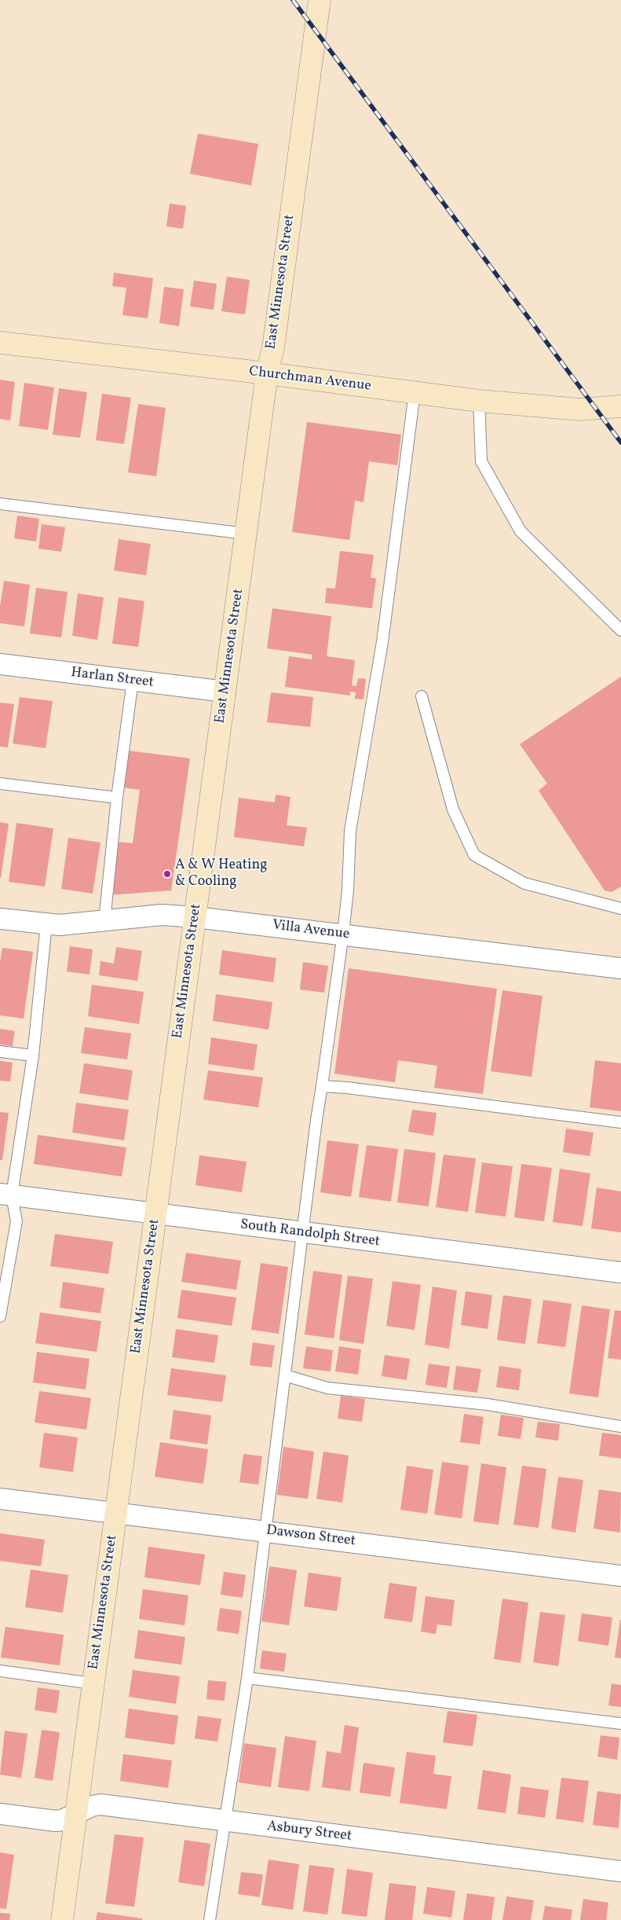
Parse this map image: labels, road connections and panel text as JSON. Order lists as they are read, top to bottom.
{
  "streets": {
    "street": [
      "East Minnesota Street",
      "Churchman Avenue",
      "Harlan Street",
      "Villa Avenue",
      "South Randolph Street",
      "Dawson Street",
      "Asbury Street"
    ]
  },
  "crossings": [
    ["East Minnesota Street", "Churchman Avenue"],
    ["East Minnesota Street", "Harlan Street"],
    ["East Minnesota Street", "Villa Avenue"],
    ["East Minnesota Street", "South Randolph Street"],
    ["East Minnesota Street", "Dawson Street"],
    ["East Minnesota Street", "Asbury Street"]
  ],
  "places": ["A & W Heating & Cooling"]
}
